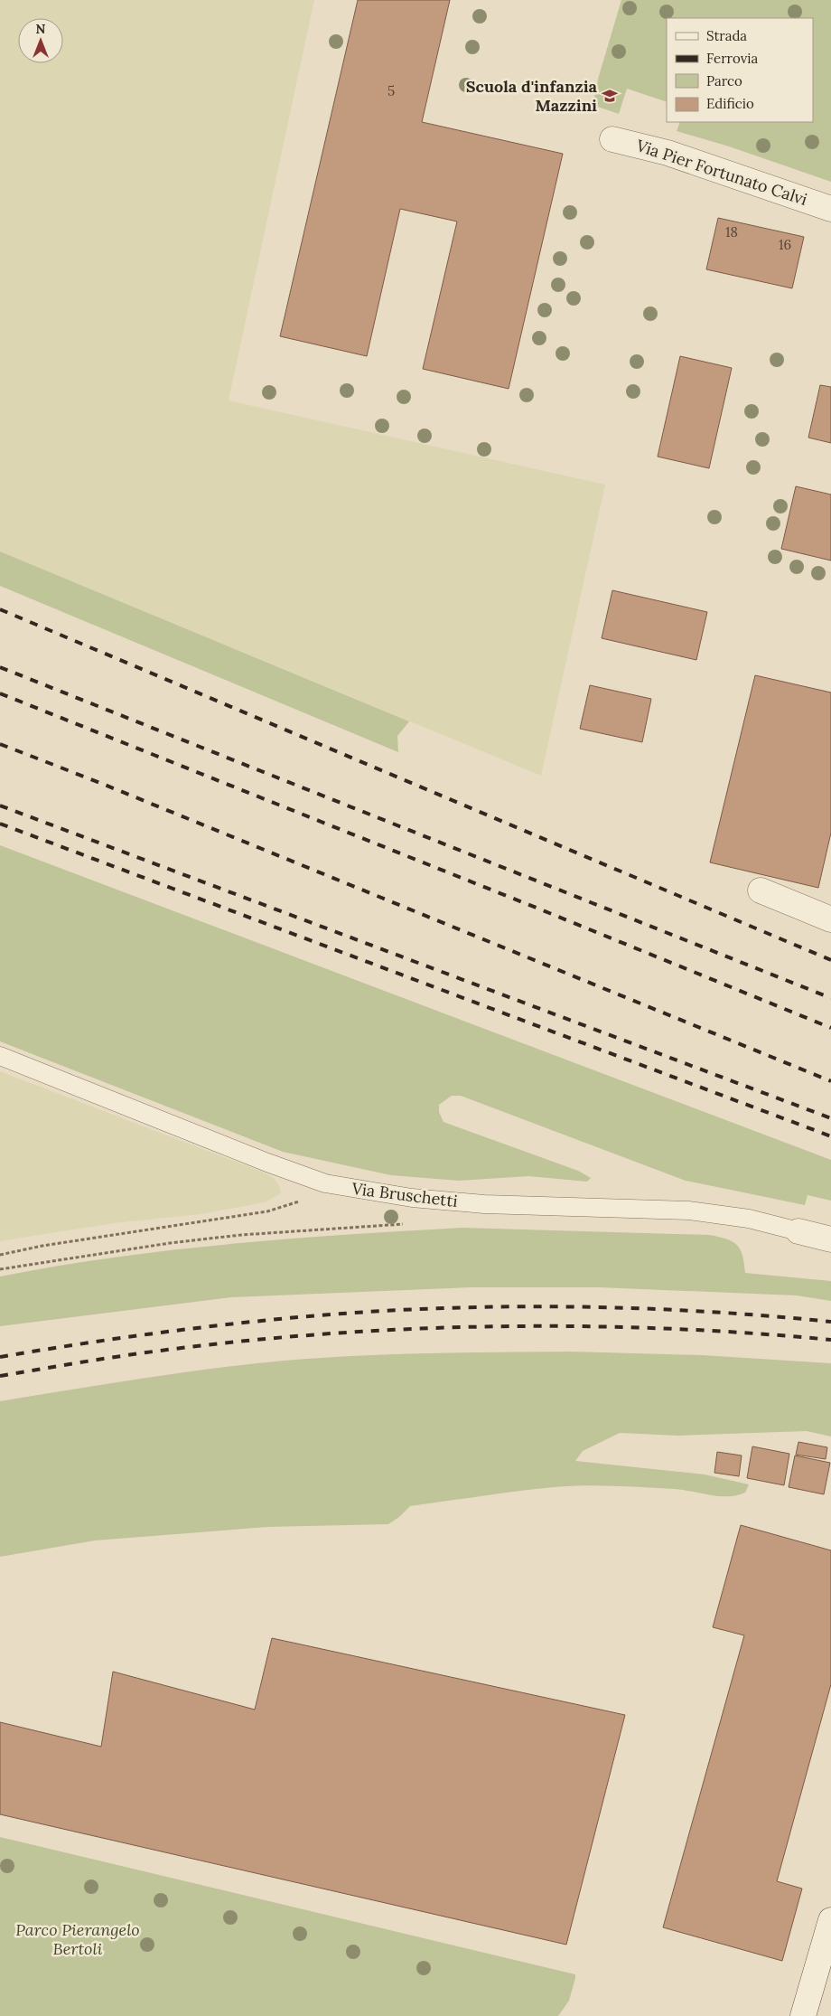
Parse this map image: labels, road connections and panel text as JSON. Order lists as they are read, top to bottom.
{
  "streets": {
    "street": ["Via Pier Fortunato Calvi", "Via Bruschetti"]
  },
  "parks": ["Parco Pierangelo Bertoli"],
  "places": {
    "school or university": ["Scuola d'infanzia Mazzini"]
  },
  "house_numbers": ["5", "18", "16"],
  "legend": [
    "Strada",
    "Ferrovia",
    "Parco",
    "Edificio"
  ],
  "north": "top"
}
